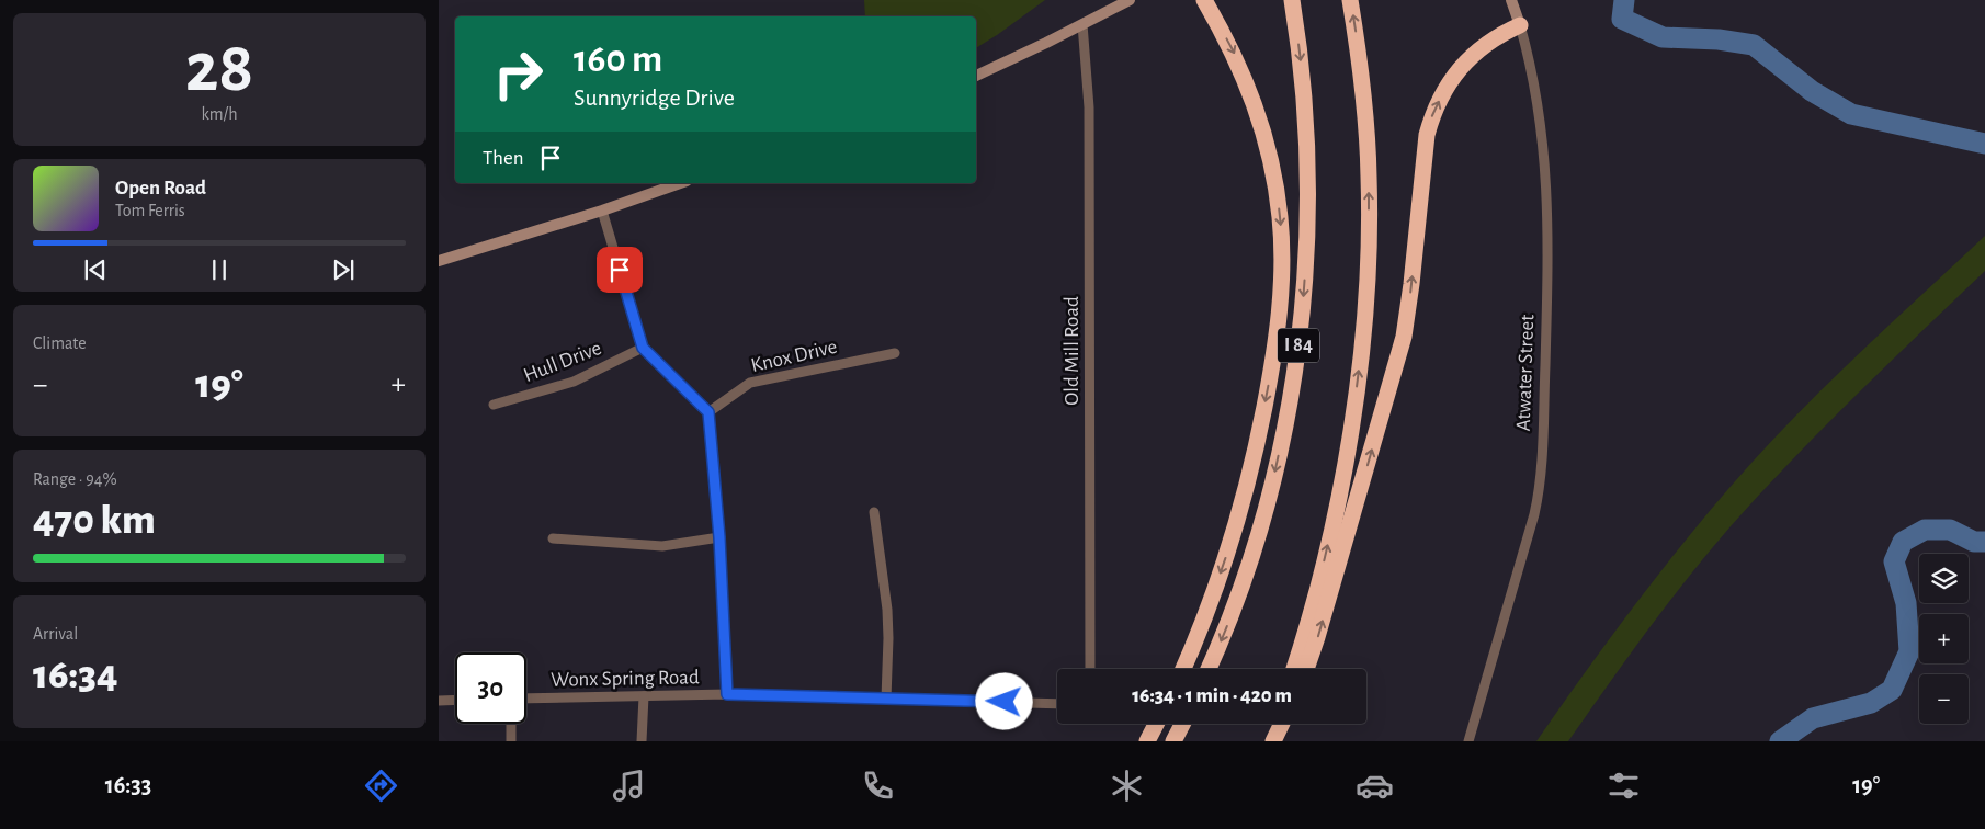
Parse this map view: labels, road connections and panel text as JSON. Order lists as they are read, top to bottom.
{
  "streets": {
    "highway": ["I 84"],
    "main road": ["Atwater Street"],
    "street": [
      "Old Mill Road",
      "Knox Drive",
      "Hull Drive",
      "Wonx Spring Road"
    ]
  },
  "page": {
    "tile": [
      ["28", "km/h"],
      "Climate",
      ["Range · 94%", "470 km"],
      ["Arrival", "16:34"]
    ],
    "turn": ["160 m", "Sunnyridge Drive"],
    "then": "Then",
    "song": ["Open Road", "Tom Ferris"],
    "heat": ["−", "19°", "+"],
    "map_buttons": ["+", "−"],
    "limit": "30",
    "trip": "16:34 · 1 min · 420 m",
    "tabs": ["16:33", "19°"]
  }
}
